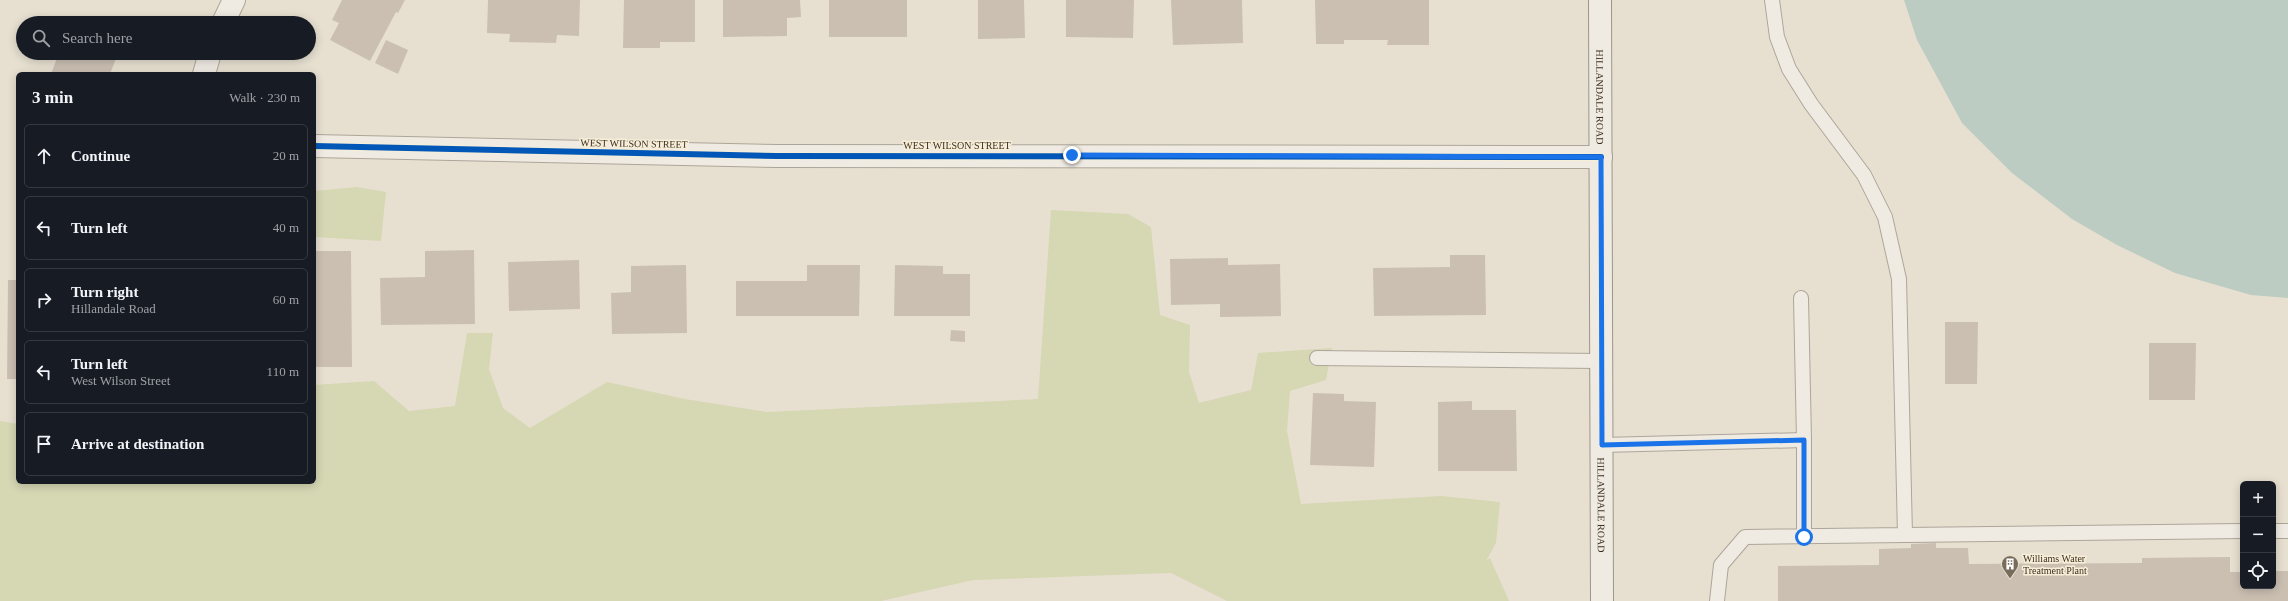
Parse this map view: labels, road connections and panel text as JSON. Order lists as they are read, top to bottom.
{
  "streets": {
    "street": ["HILLANDALE ROAD", "WEST WILSON STREET"]
  },
  "crossings": [
    ["HILLANDALE ROAD", "WEST WILSON STREET"]
  ],
  "places": {
    "building": ["Williams Water Treatment Plant"]
  },
  "page": {
    "search": "Search here",
    "heading": ["3 min", "Walk · 230 m"],
    "list": [
      ["Continue", "20 m"],
      ["Turn left", "40 m"],
      ["Turn right", "Hillandale Road", "60 m"],
      ["Turn left", "West Wilson Street", "110 m"],
      "Arrive at destination"
    ],
    "map_buttons": ["+", "−"]
  }
}
